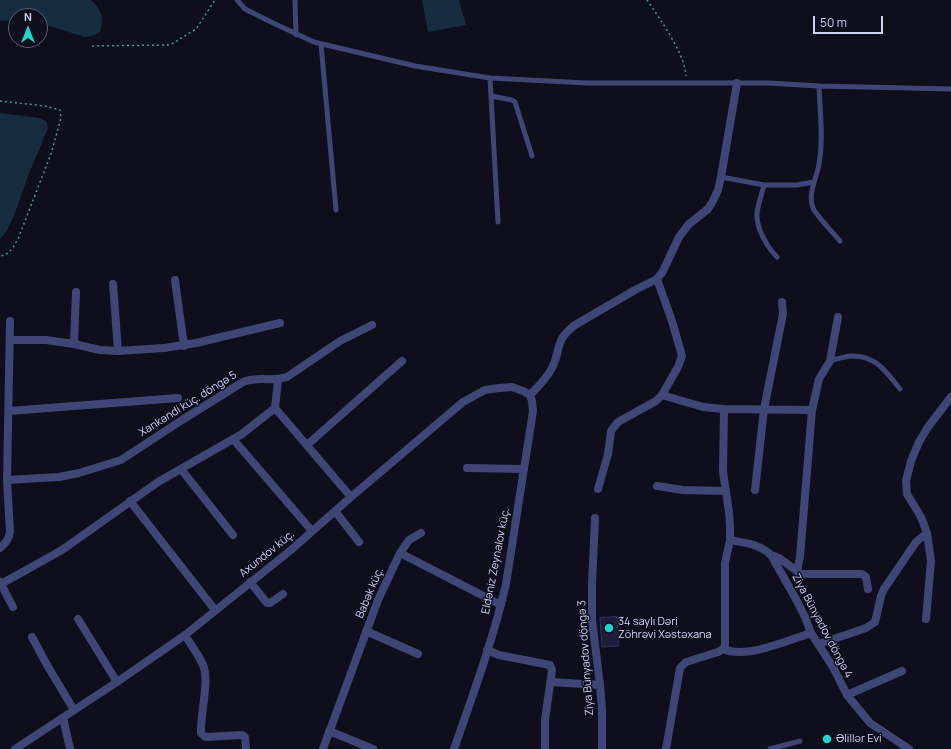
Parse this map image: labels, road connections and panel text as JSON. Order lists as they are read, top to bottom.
{
  "streets": {
    "street": [
      "Xankəndi küç. döngə 5",
      "Axundov küç.",
      "Eldəniz Zeynalov küç.",
      "Babək küç.",
      "Ziya Bünyadov döngə 4",
      "Ziya Bünyadov döngə 3"
    ]
  },
  "crossings": [
    ["Axundov küç.", "Eldəniz Zeynalov küç."]
  ],
  "places": ["34 saylı Dəri Zöhrəvi Xəstəxana", "Əlillər Evi"],
  "scale_bar": "50 m",
  "north": "top"
}
